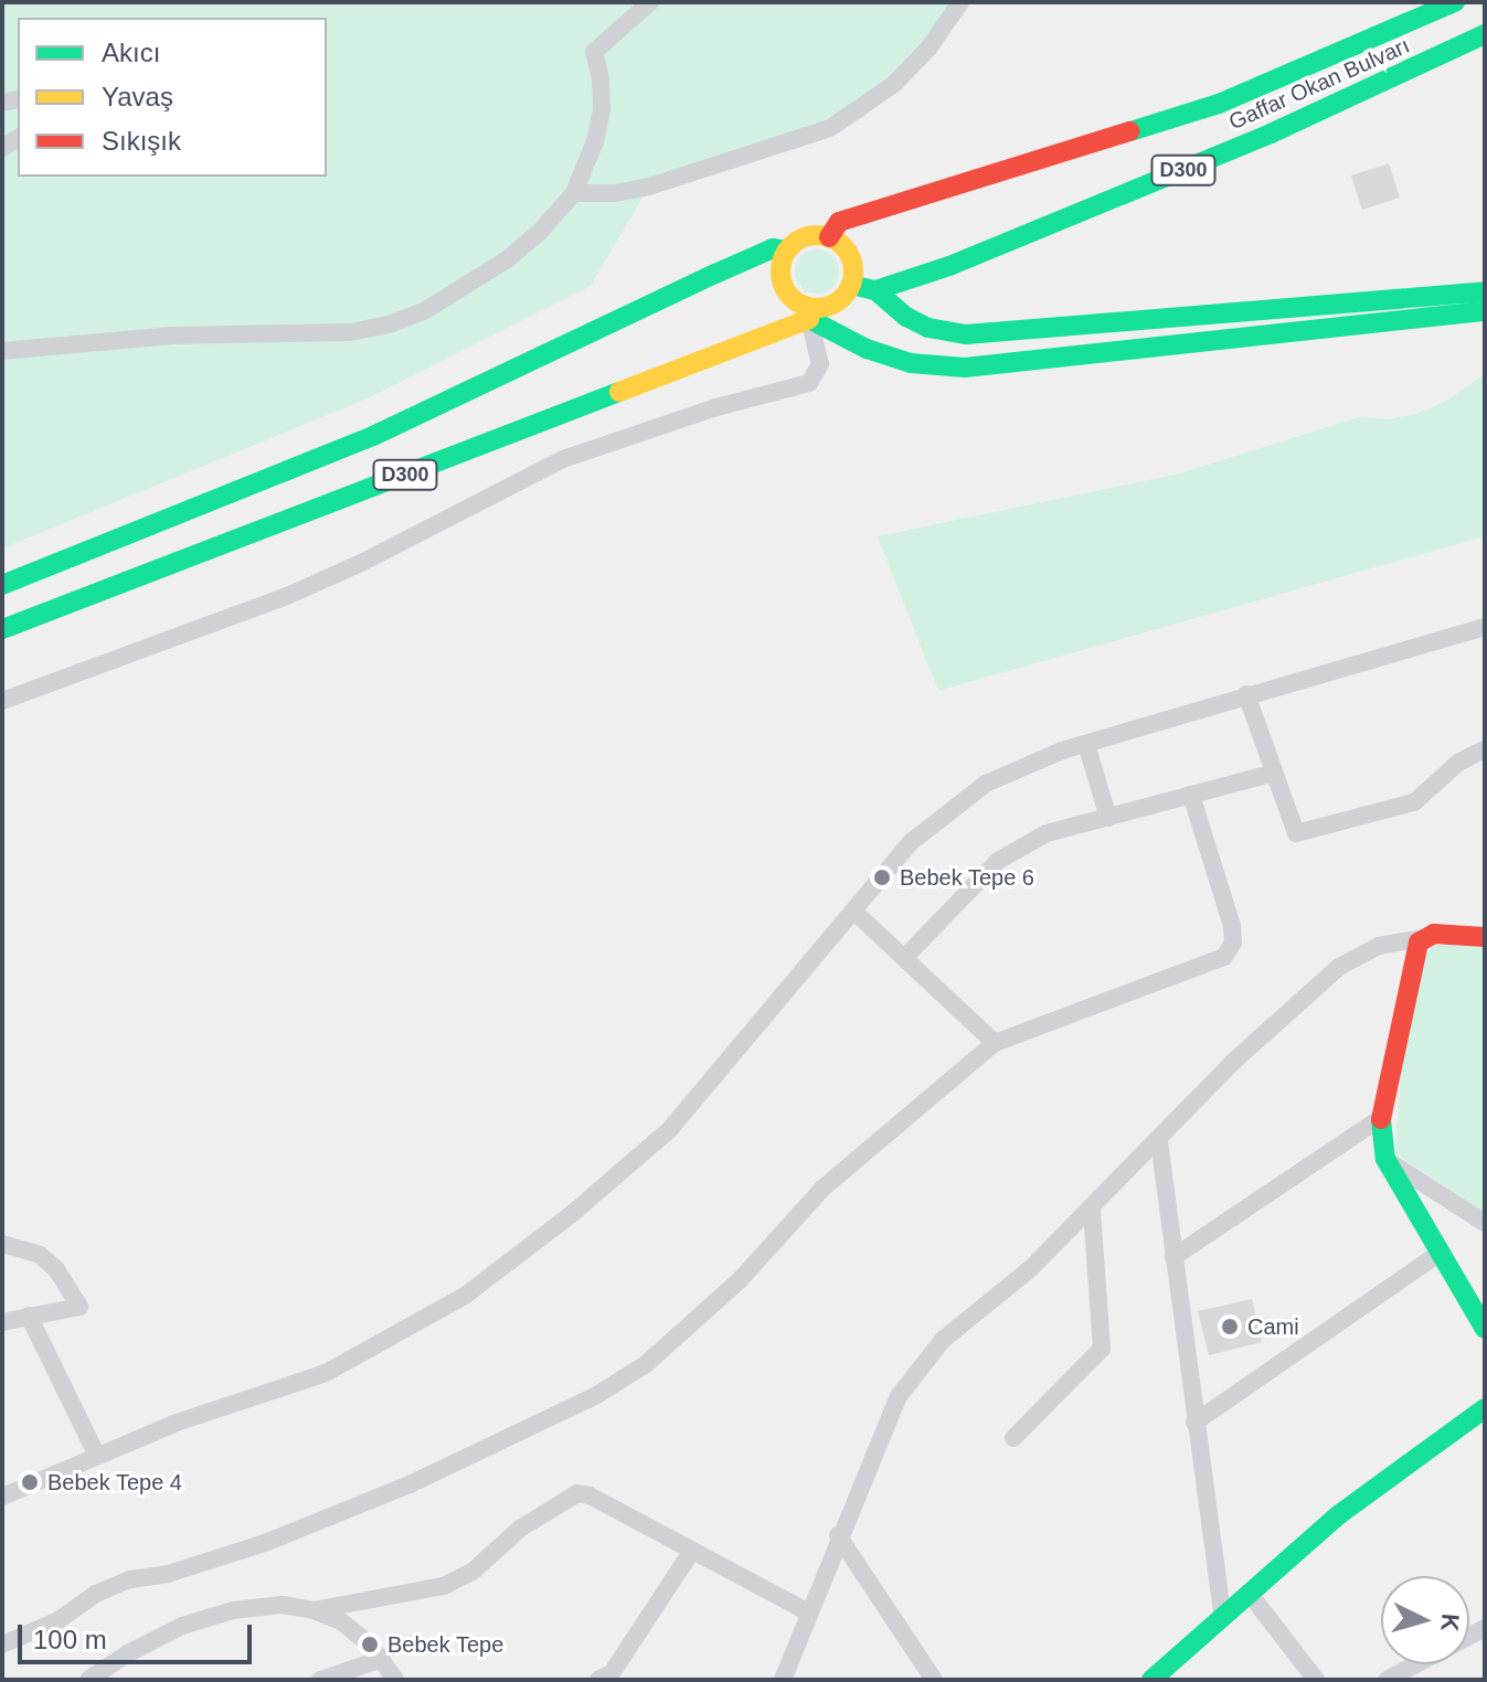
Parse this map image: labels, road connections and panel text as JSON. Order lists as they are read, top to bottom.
{
  "streets": {
    "main road": ["Gaffar Okan Bulvarı", "D300"]
  },
  "crossings": [
    ["Gaffar Okan Bulvarı", "D300"]
  ],
  "places": [
    "Bebek Tepe 6",
    "Cami",
    "Bebek Tepe 4",
    "Bebek Tepe"
  ],
  "legend": ["Akıcı", "Yavaş", "Sıkışık"],
  "scale_bar": "100 m",
  "north": "right"
}
